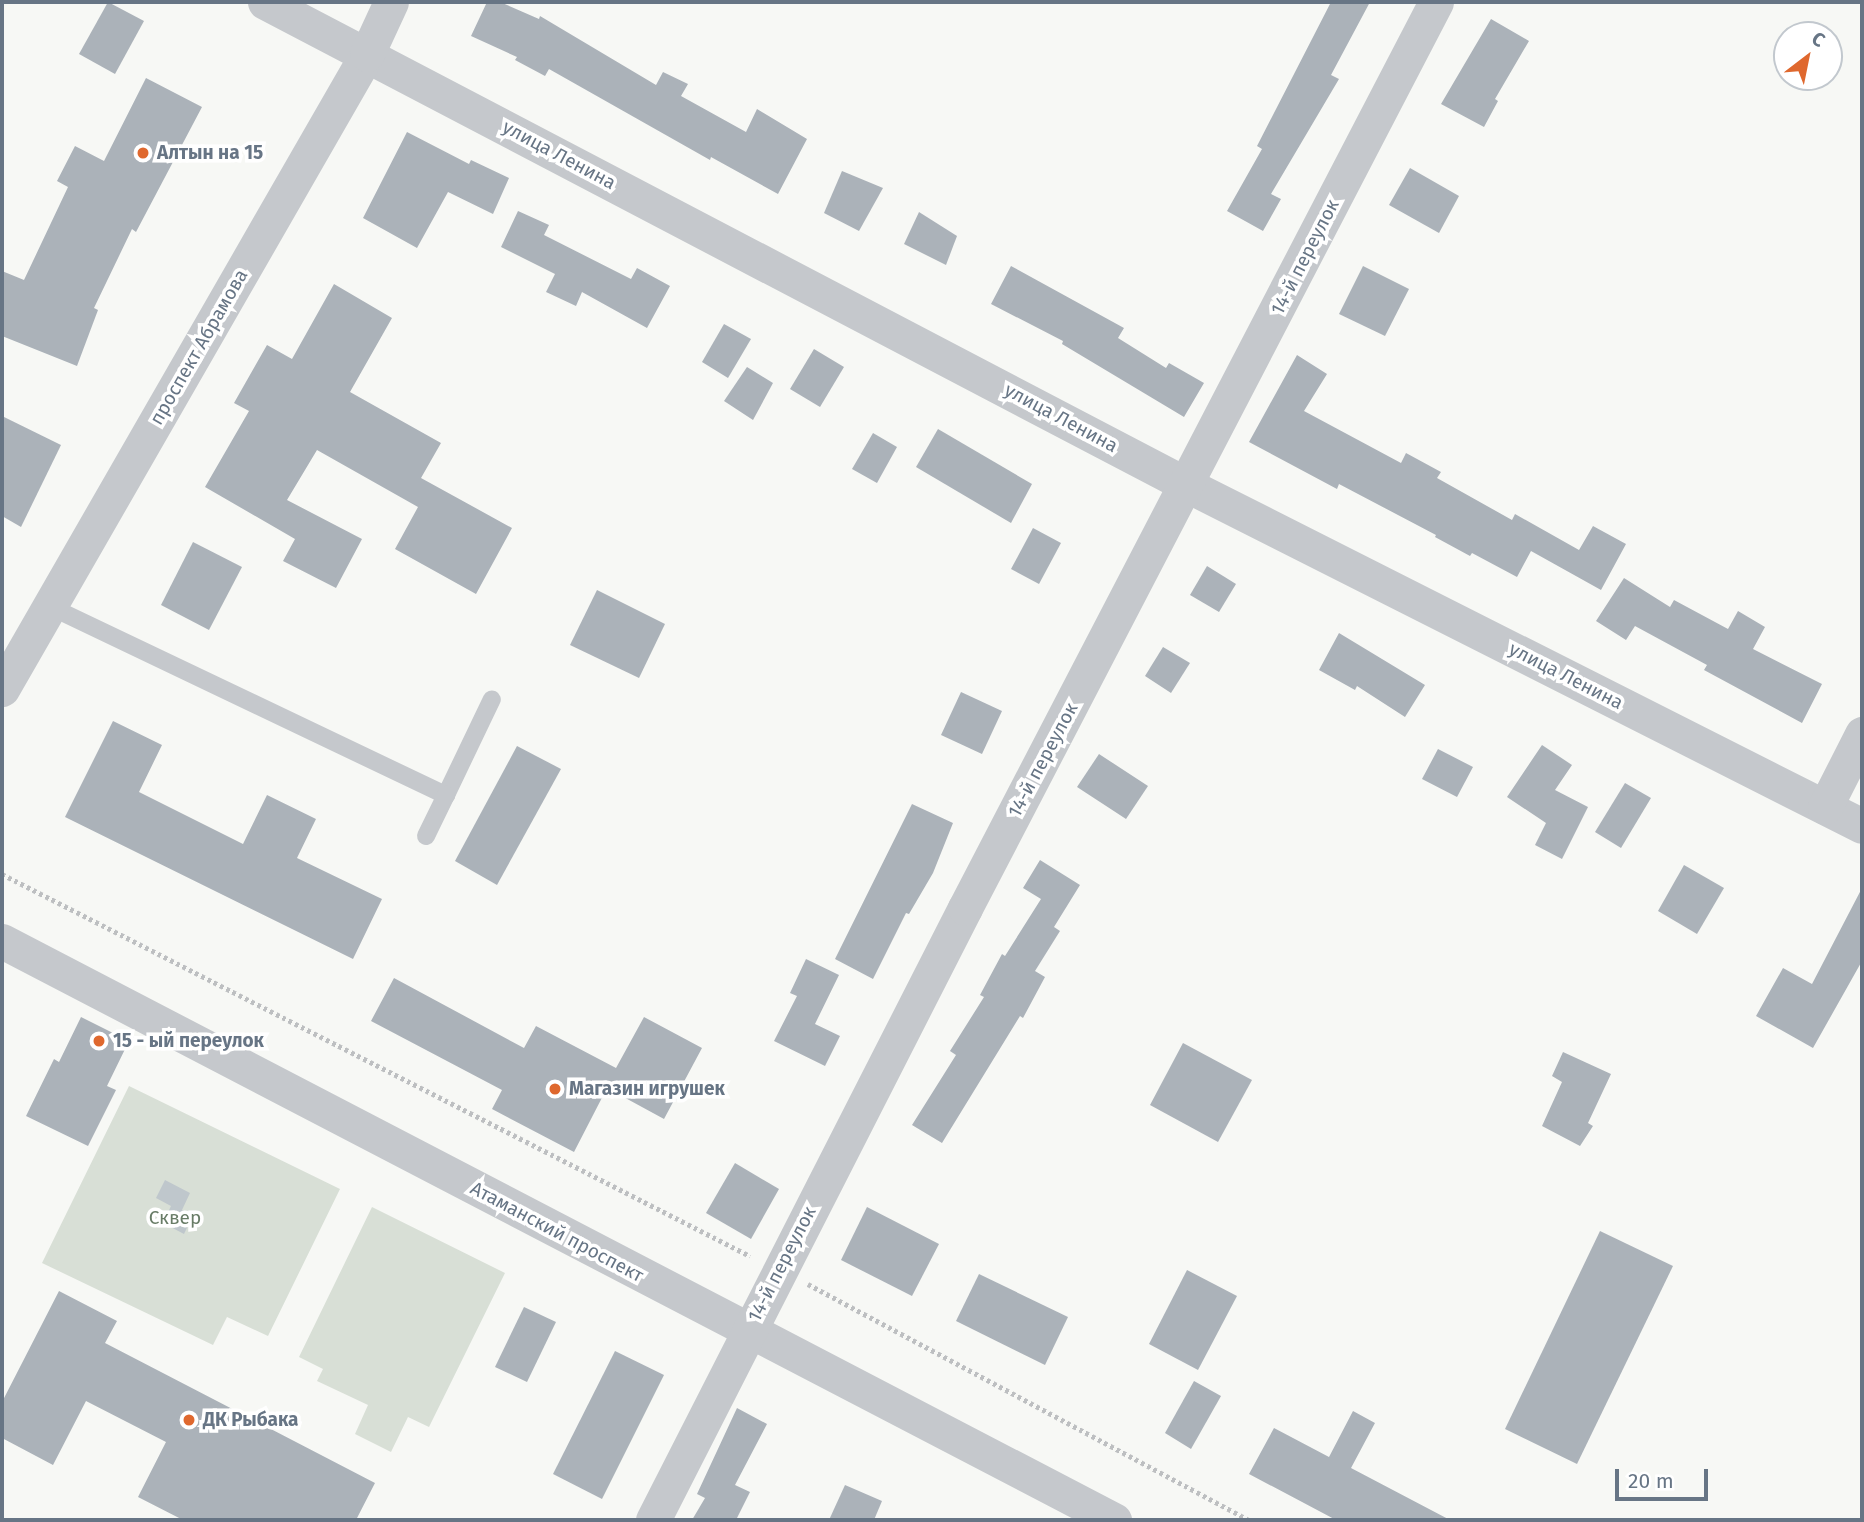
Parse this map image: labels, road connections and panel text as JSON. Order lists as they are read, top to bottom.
{
  "streets": {
    "street": [
      "улица Ленина",
      "14-й переулок",
      "проспект Абрамова",
      "Атаманский проспект"
    ]
  },
  "crossings": [
    ["улица Ленина", "14-й переулок"],
    ["улица Ленина", "проспект Абрамова"],
    ["14-й переулок", "Атаманский проспект"]
  ],
  "parks": ["Сквер"],
  "places": [
    "Алтын на 15",
    "15 - ый переулок",
    "Магазин игрушек",
    "ДК Рыбака"
  ],
  "scale_bar": "20 m",
  "north": "top right"
}
